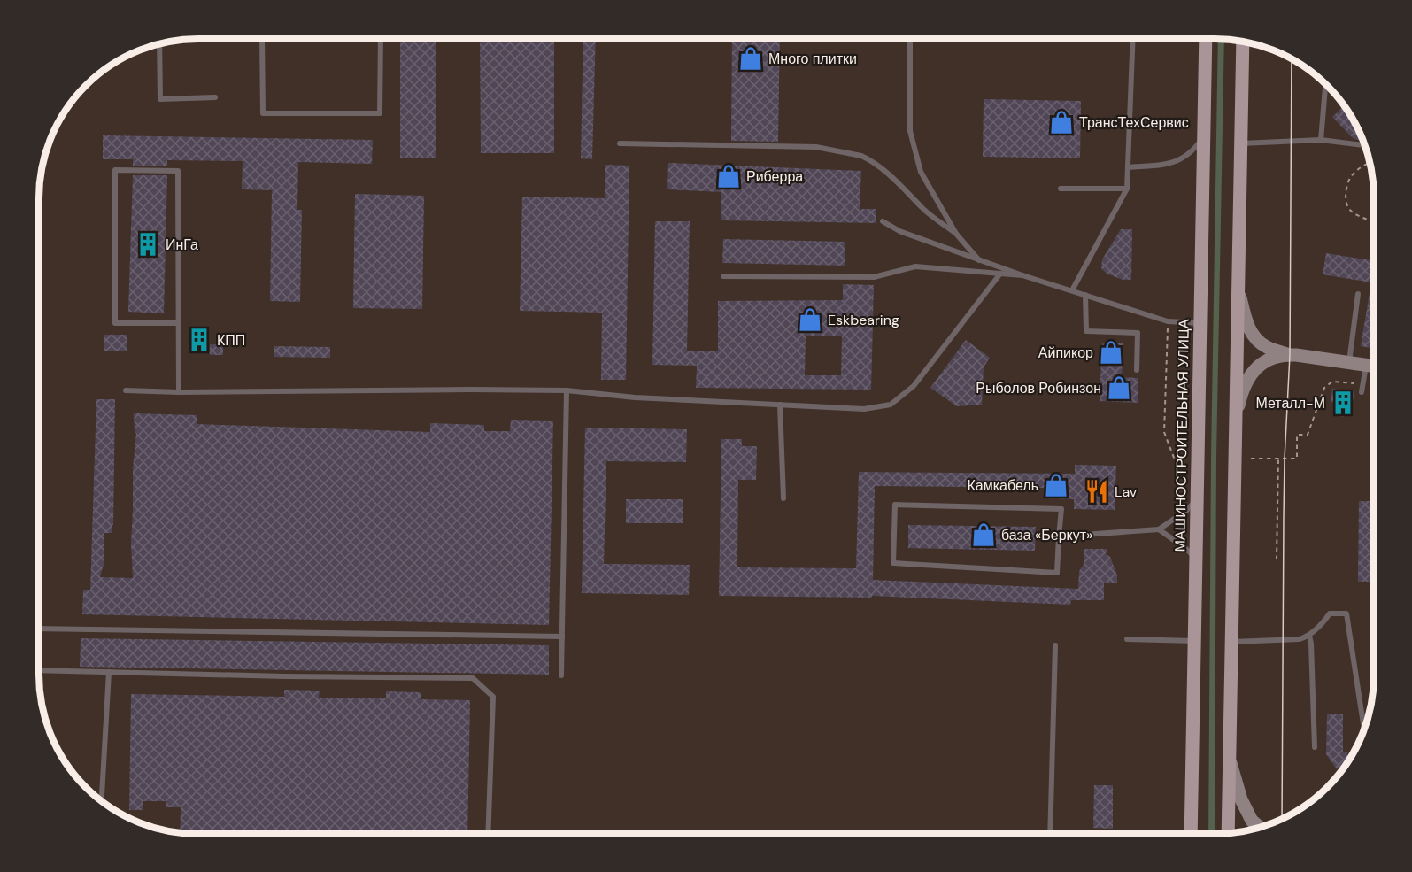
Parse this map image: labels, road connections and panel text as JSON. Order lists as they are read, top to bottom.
{
  "streets": {
    "main road": ["МАШИНОСТРОИТЕЛЬНАЯ УЛИЦА"]
  },
  "places": {
    "shop": [
      "Много плитки",
      "ТрансТехСервис",
      "Риберра",
      "Eskbearing",
      "Айпикор",
      "Рыболов Робинзон",
      "Камкабель",
      "база «Беркут»"
    ],
    "building": ["ИнГа", "КПП", "Металл-М"],
    "restaurant": ["Lav"]
  }
}
